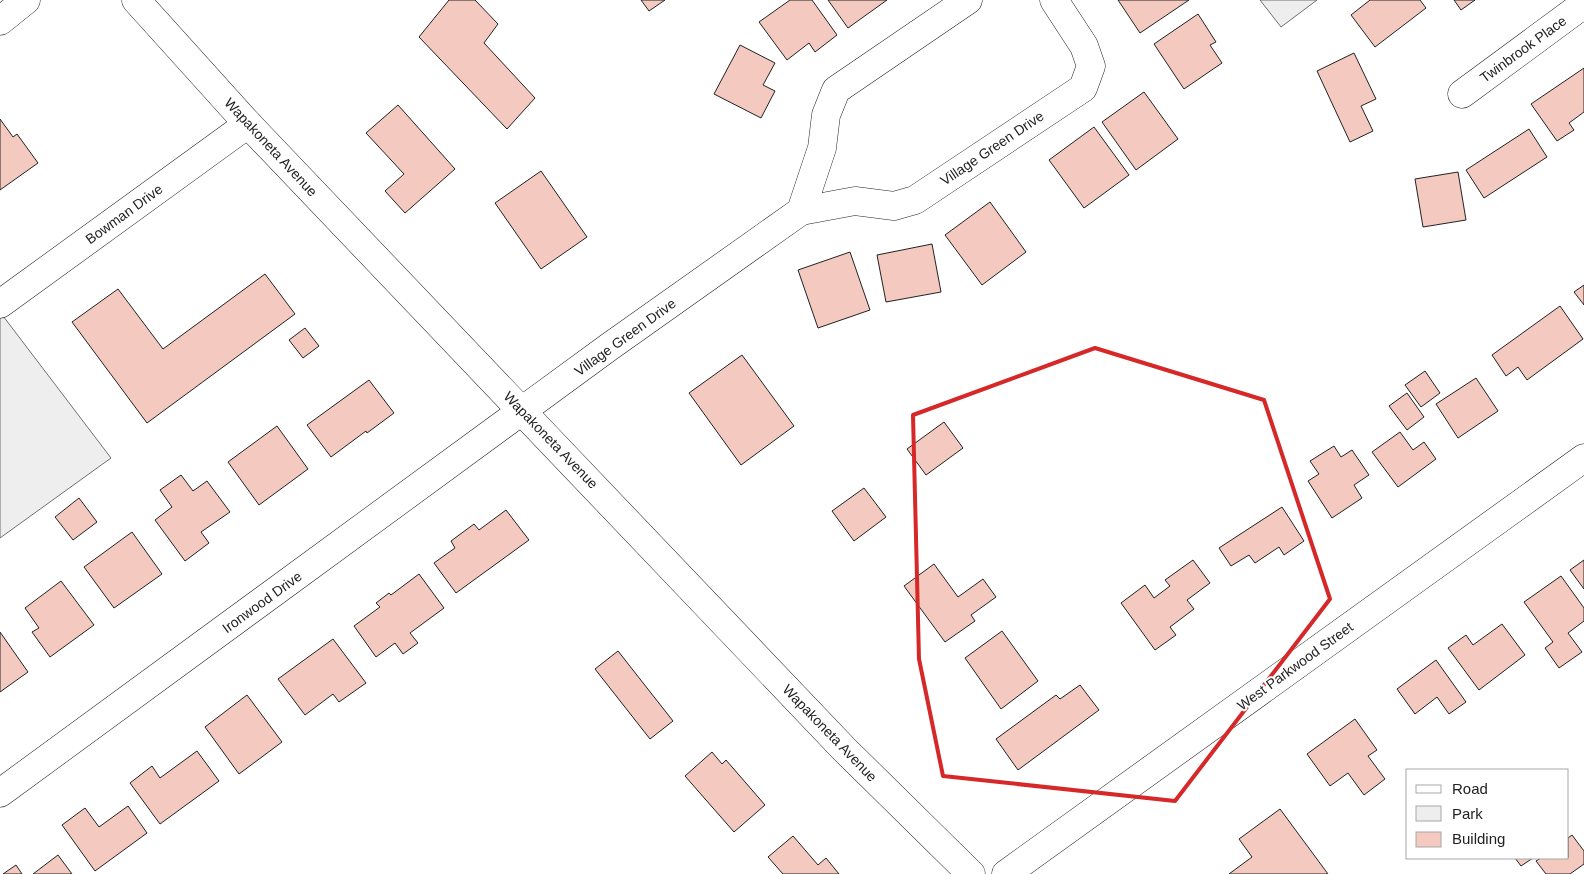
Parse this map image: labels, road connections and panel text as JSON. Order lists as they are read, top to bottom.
{
  "streets": {
    "street": [
      "Twinbrook Place",
      "Wapakoneta Avenue",
      "Village Green Drive",
      "Bowman Drive",
      "Ironwood Drive",
      "West Parkwood Street"
    ]
  },
  "crossings": [
    ["Wapakoneta Avenue", "Village Green Drive"],
    ["Wapakoneta Avenue", "Bowman Drive"],
    ["Wapakoneta Avenue", "Ironwood Drive"],
    ["Village Green Drive", "Ironwood Drive"]
  ],
  "legend": ["Road", "Park", "Building"]
}
